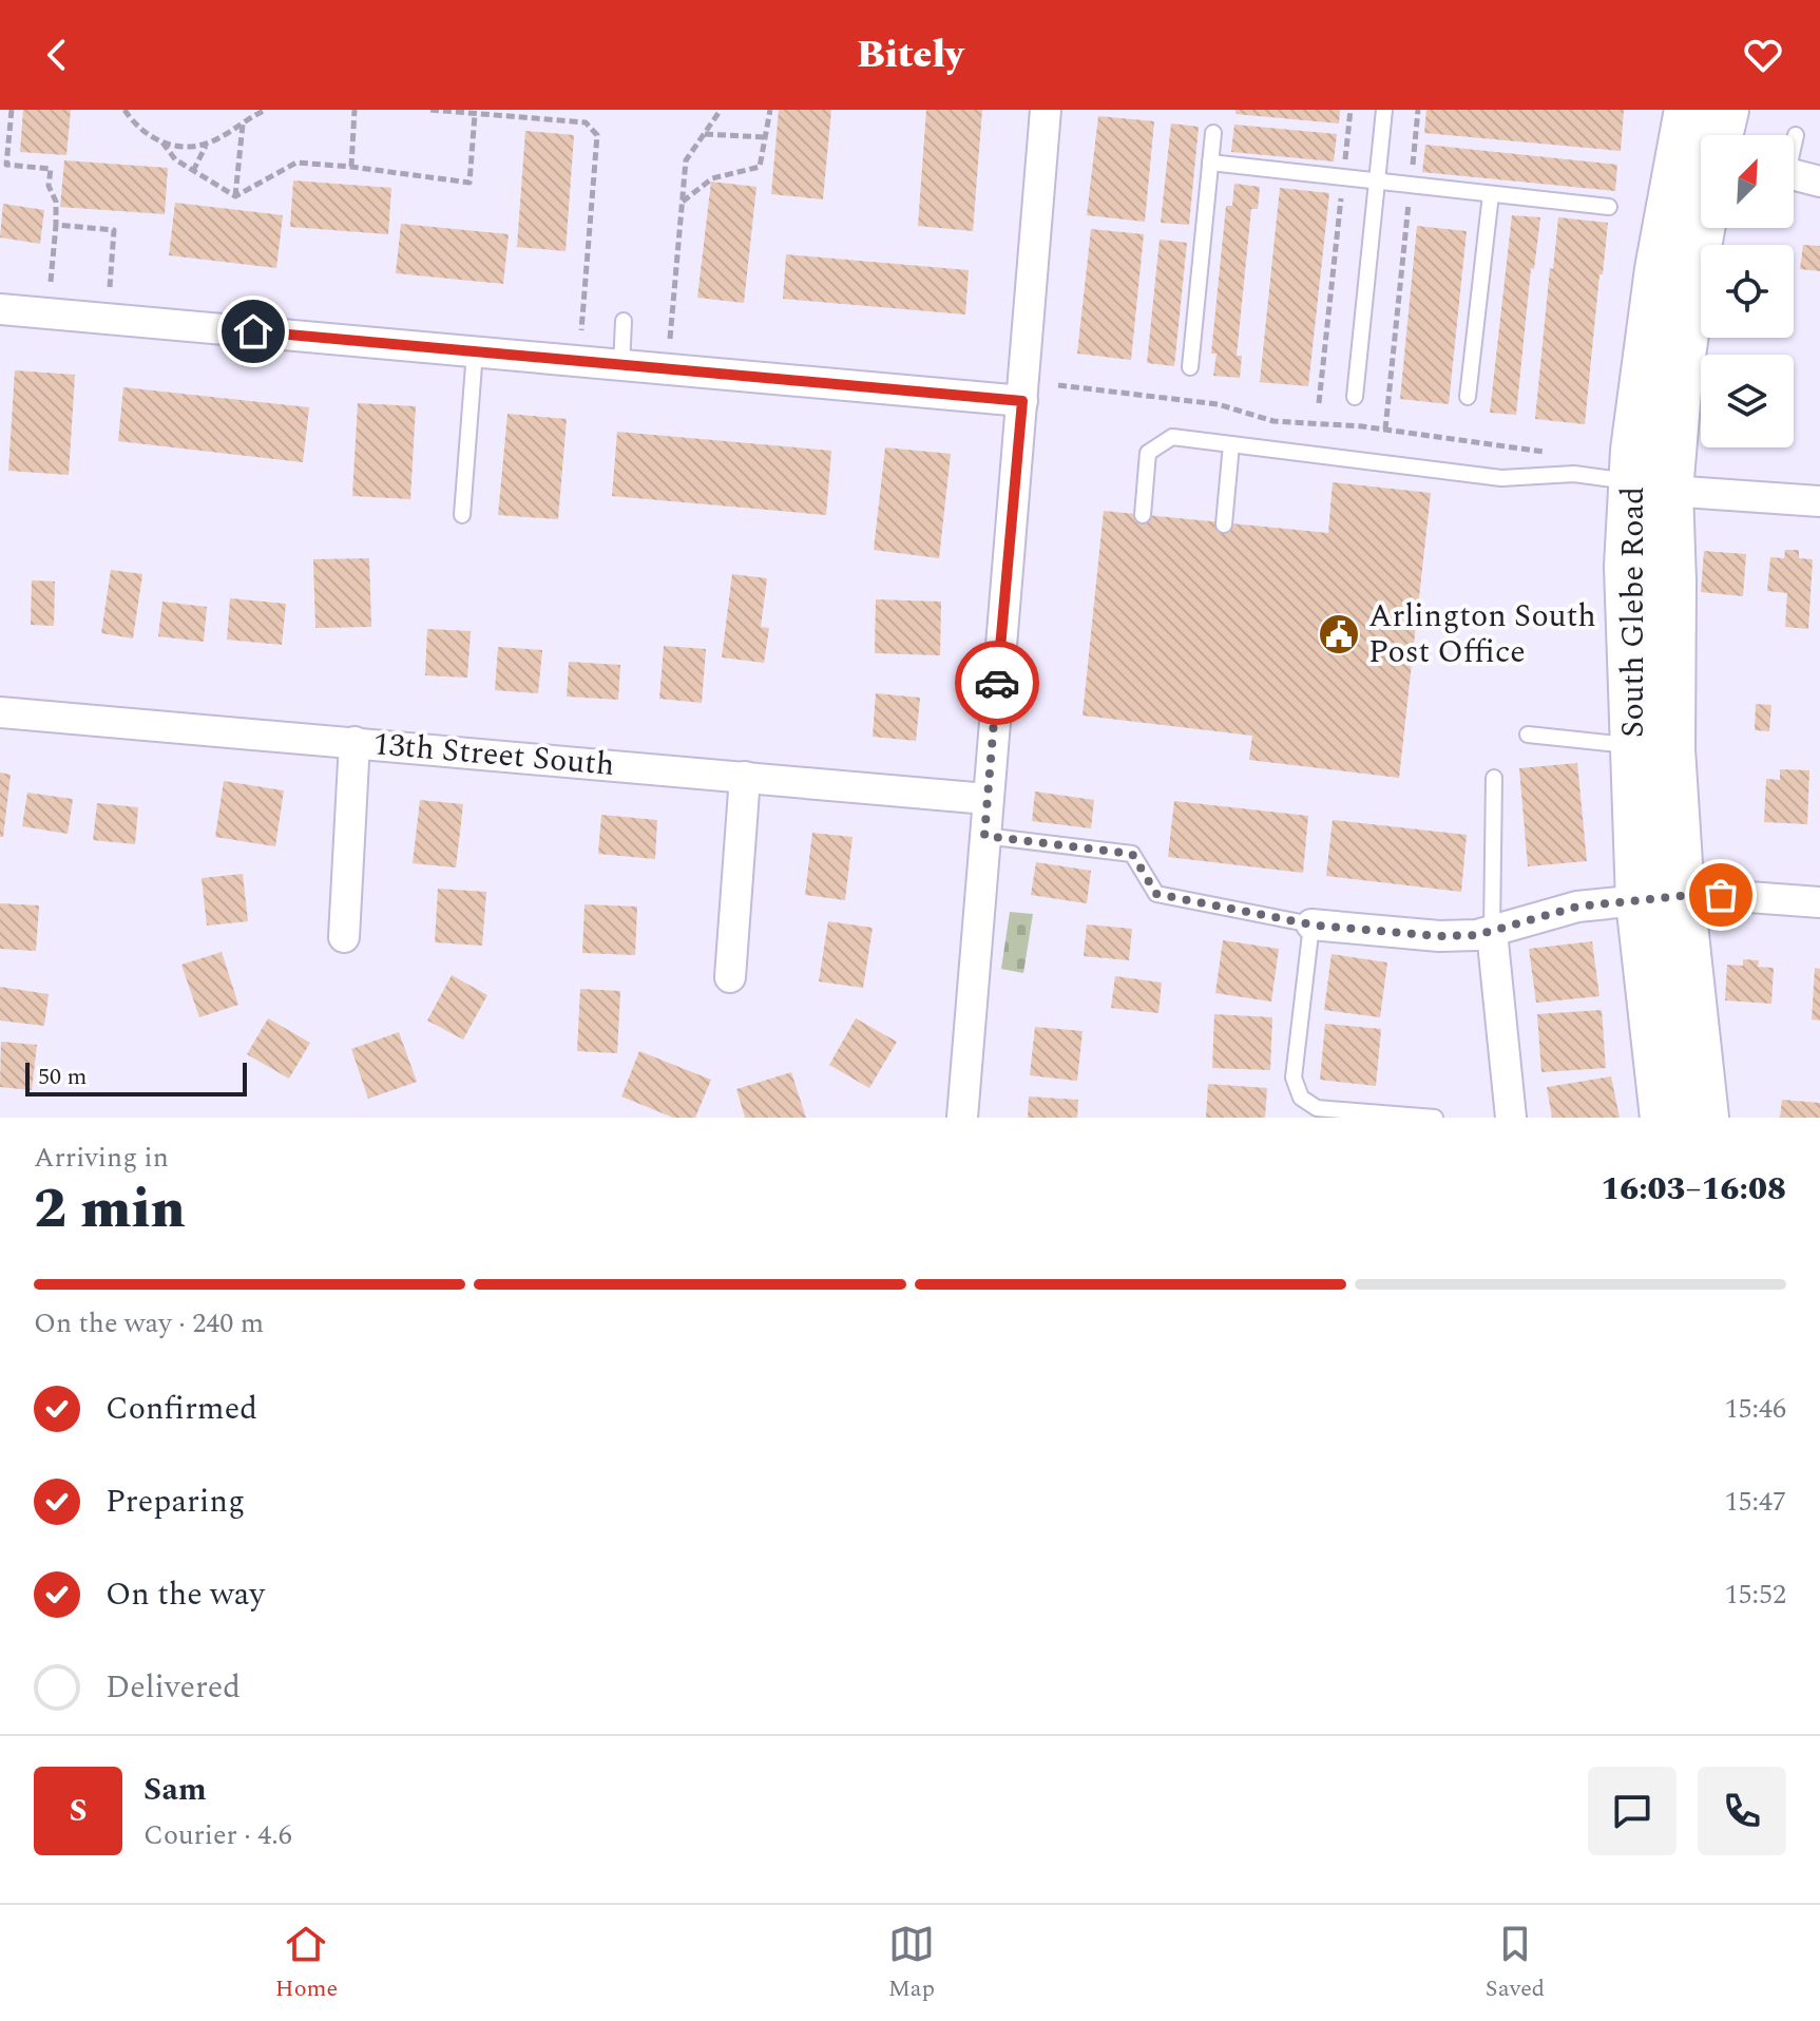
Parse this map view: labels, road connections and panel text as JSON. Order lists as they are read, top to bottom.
{
  "streets": {
    "main road": ["South Glebe Road"],
    "street": ["13th Street South"]
  },
  "places": {
    "public building": ["Arlington South Post Office"]
  },
  "scale_bar": "50 m",
  "north": "top right",
  "page": {
    "header": "Bitely",
    "scale": "50 m",
    "heading": ["2 min", "Arriving in", "16:03–16:08"],
    "panel": ["Sam", "Courier · 4.6"],
    "bar": "On the way · 240 m",
    "list": [
      ["Confirmed", "15:46"],
      ["Preparing", "15:47"],
      ["On the way", "15:52"],
      "Delivered"
    ],
    "round": "S",
    "tabs": ["Home", "Map", "Saved"]
  }
}
